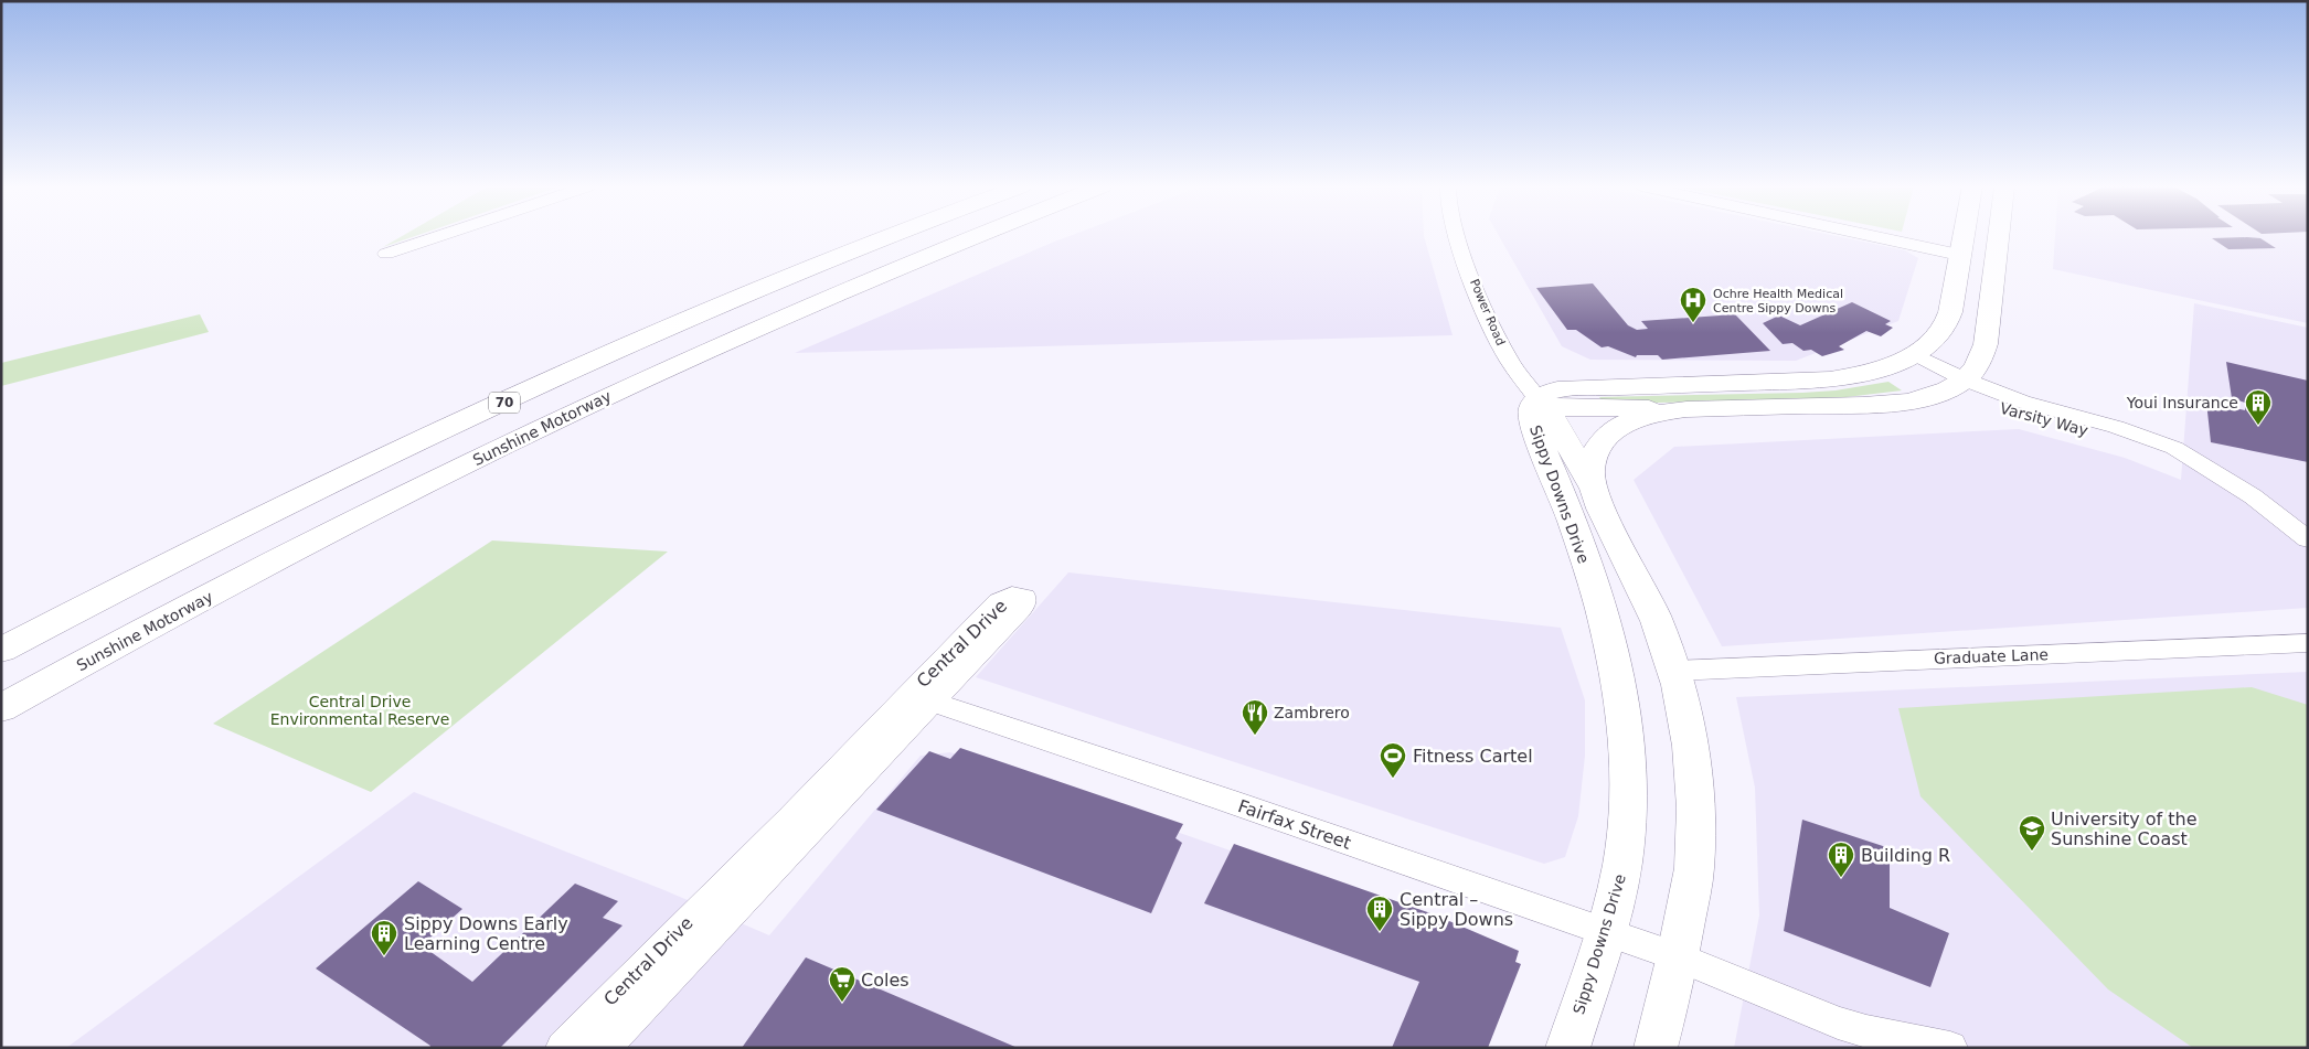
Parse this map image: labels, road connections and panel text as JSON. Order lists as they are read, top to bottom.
{
  "streets": {
    "main road": ["70", "Sunshine Motorway", "Sippy Downs Drive"],
    "street": [
      "Power Road",
      "Varsity Way",
      "Central Drive",
      "Graduate Lane",
      "Fairfax Street"
    ]
  },
  "crossings": [
    ["Power Road", "Sippy Downs Drive"],
    ["Sippy Downs Drive", "Fairfax Street"],
    ["Central Drive", "Fairfax Street"]
  ],
  "parks": ["Central Drive Environmental Reserve"],
  "places": {
    "hospital": ["Ochre Health Medical Centre Sippy Downs"],
    "building": [
      "Youi Insurance",
      "Building R",
      "Central – Sippy Downs",
      "Sippy Downs Early Learning Centre"
    ],
    "restaurant": ["Zambrero"],
    "sports": ["Fitness Cartel"],
    "school or university": ["University of the Sunshine Coast"],
    "supermarket": ["Coles"]
  }
}
